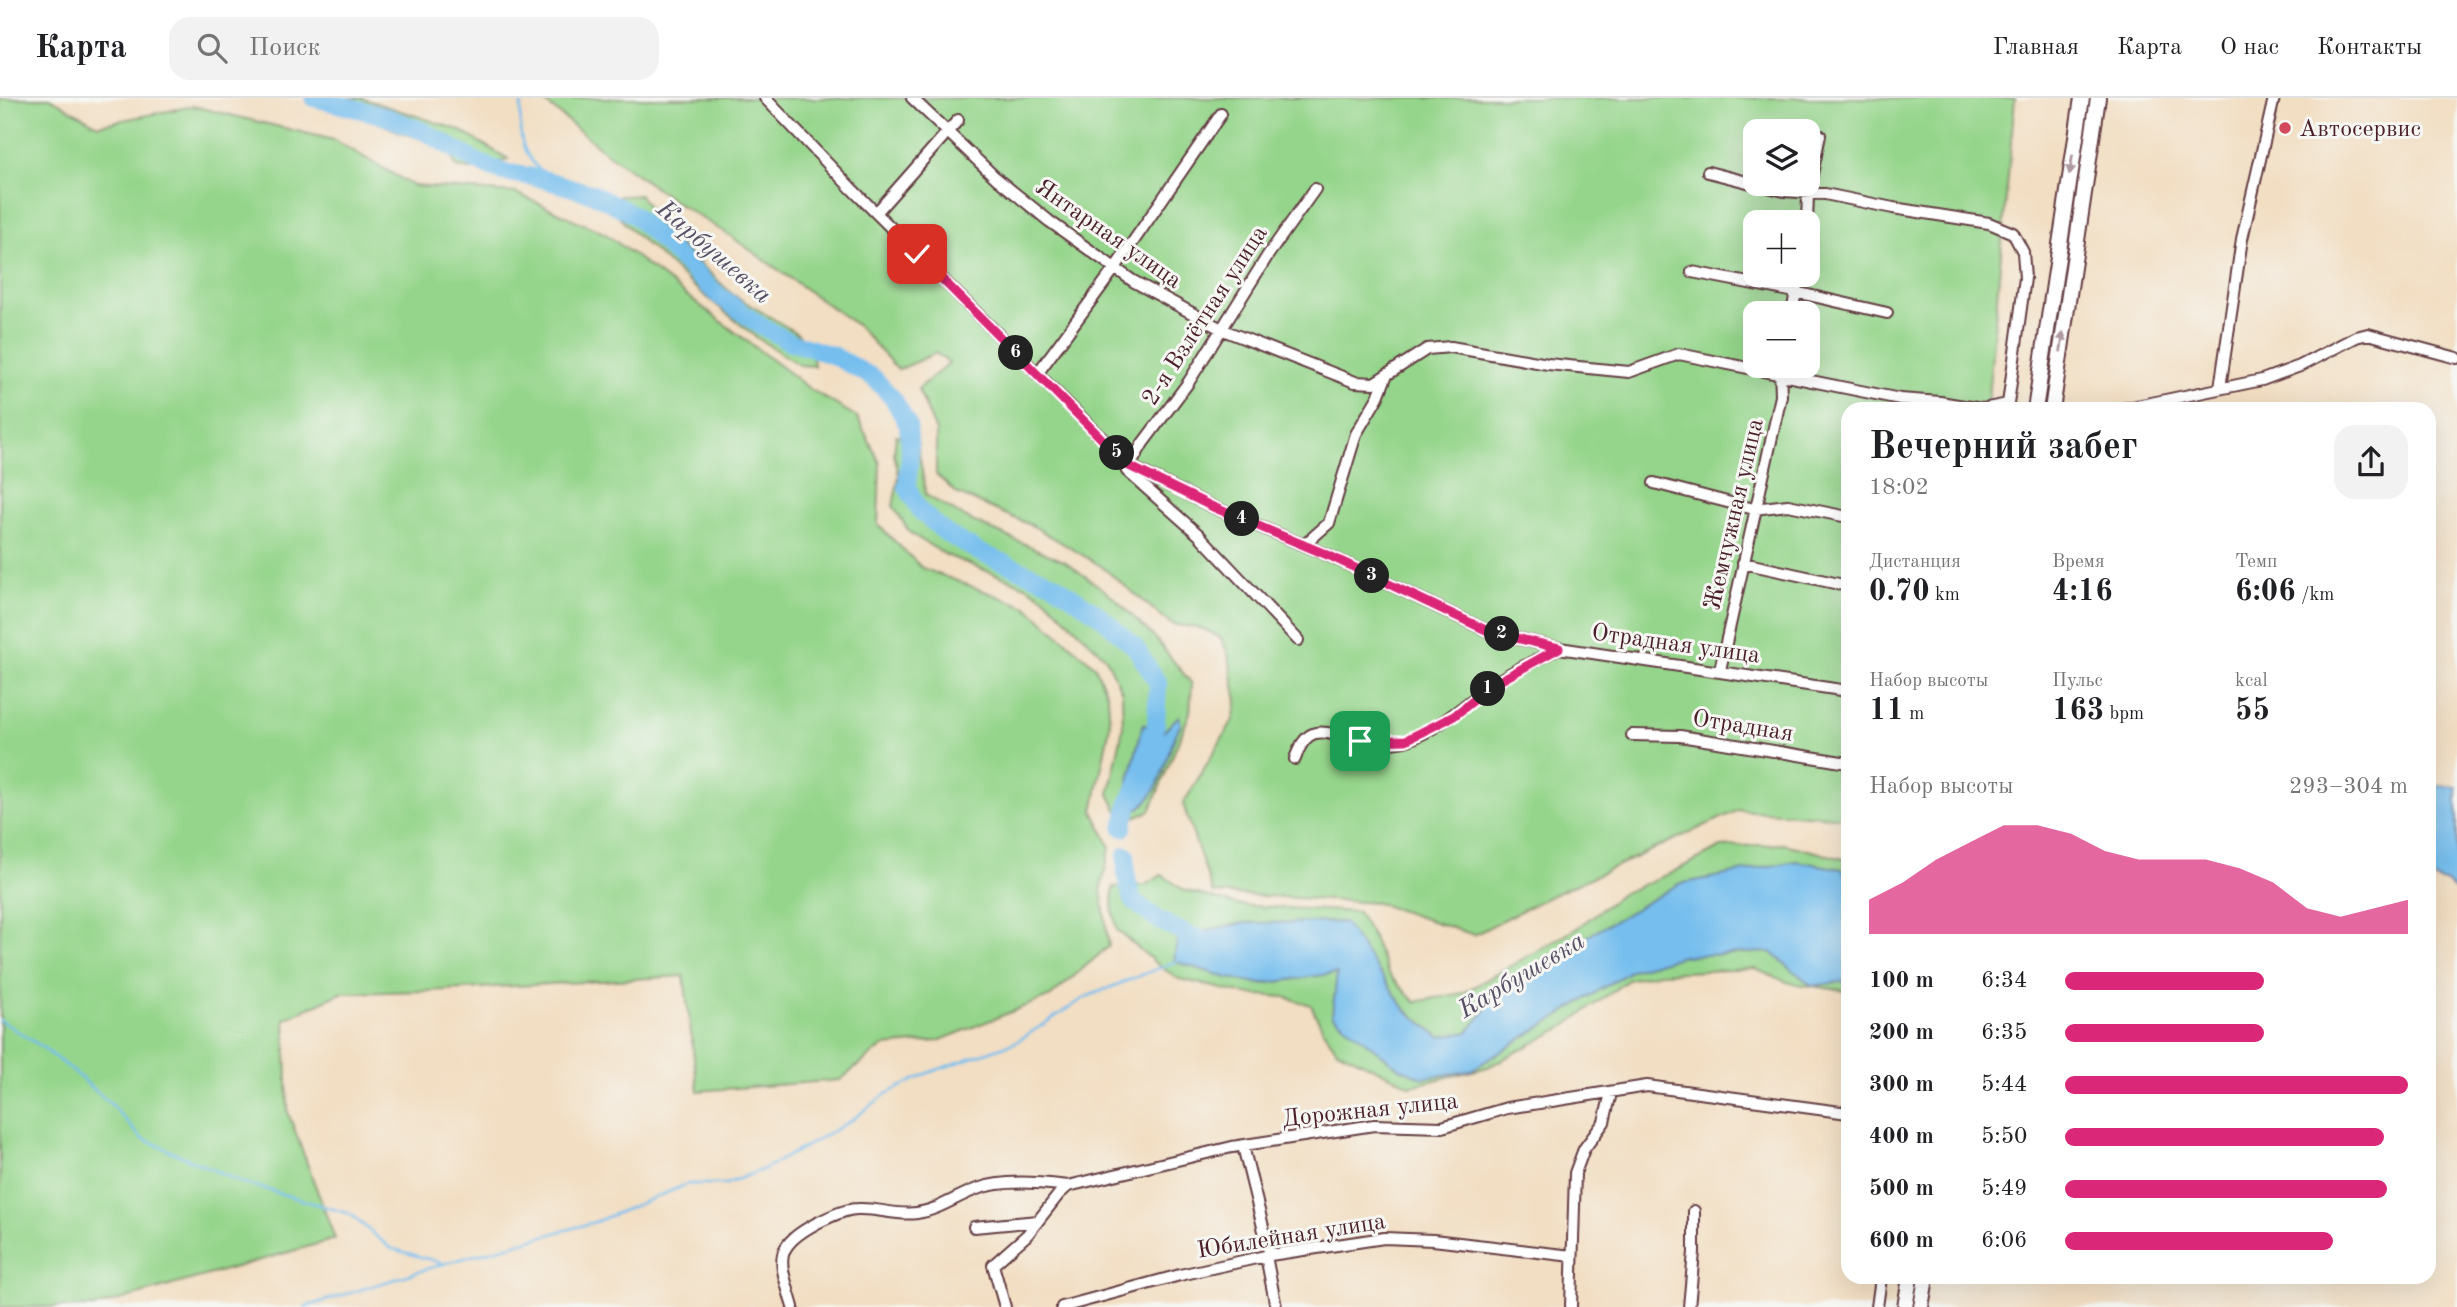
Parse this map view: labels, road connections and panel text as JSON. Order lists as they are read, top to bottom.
{
  "streets": {
    "street": [
      "Янтарная улица",
      "2-я Взлётная улица",
      "Жемчужная улица",
      "Отрадная улица",
      "Отрадная",
      "Дорожная улица",
      "Юбилейная улица"
    ]
  },
  "crossings": [
    ["Янтарная улица", "2-я Взлётная улица"],
    ["2-я Взлётная улица", "Отрадная улица"],
    ["Жемчужная улица", "Отрадная улица"]
  ],
  "water": ["Карбушевка"],
  "places": ["Автосервис"],
  "page": {
    "header": "Карта",
    "search": "Поиск",
    "nav": [
      "Главная",
      "Карта",
      "О нас",
      "Контакты"
    ],
    "map_buttons": ["+", "−"],
    "pins": [
      "6",
      "5",
      "4",
      "3",
      "2",
      "1"
    ],
    "heading": ["Вечерний забег", "18:02"],
    "stats": [
      ["Дистанция", "0.70 km"],
      ["Время", "4:16"],
      ["Темп", "6:06 /km"],
      ["Набор высоты", "11 m"],
      ["Пульс", "163 bpm"],
      ["kcal", "55"]
    ],
    "chart": ["Набор высоты", "293–304 m"],
    "list": [
      {
        "name": "100 m",
        "note": "6:34"
      },
      {
        "name": "200 m",
        "note": "6:35"
      },
      {
        "name": "300 m",
        "note": "5:44"
      },
      {
        "name": "400 m",
        "note": "5:50"
      },
      {
        "name": "500 m",
        "note": "5:49"
      },
      {
        "name": "600 m",
        "note": "6:06"
      }
    ]
  }
}
